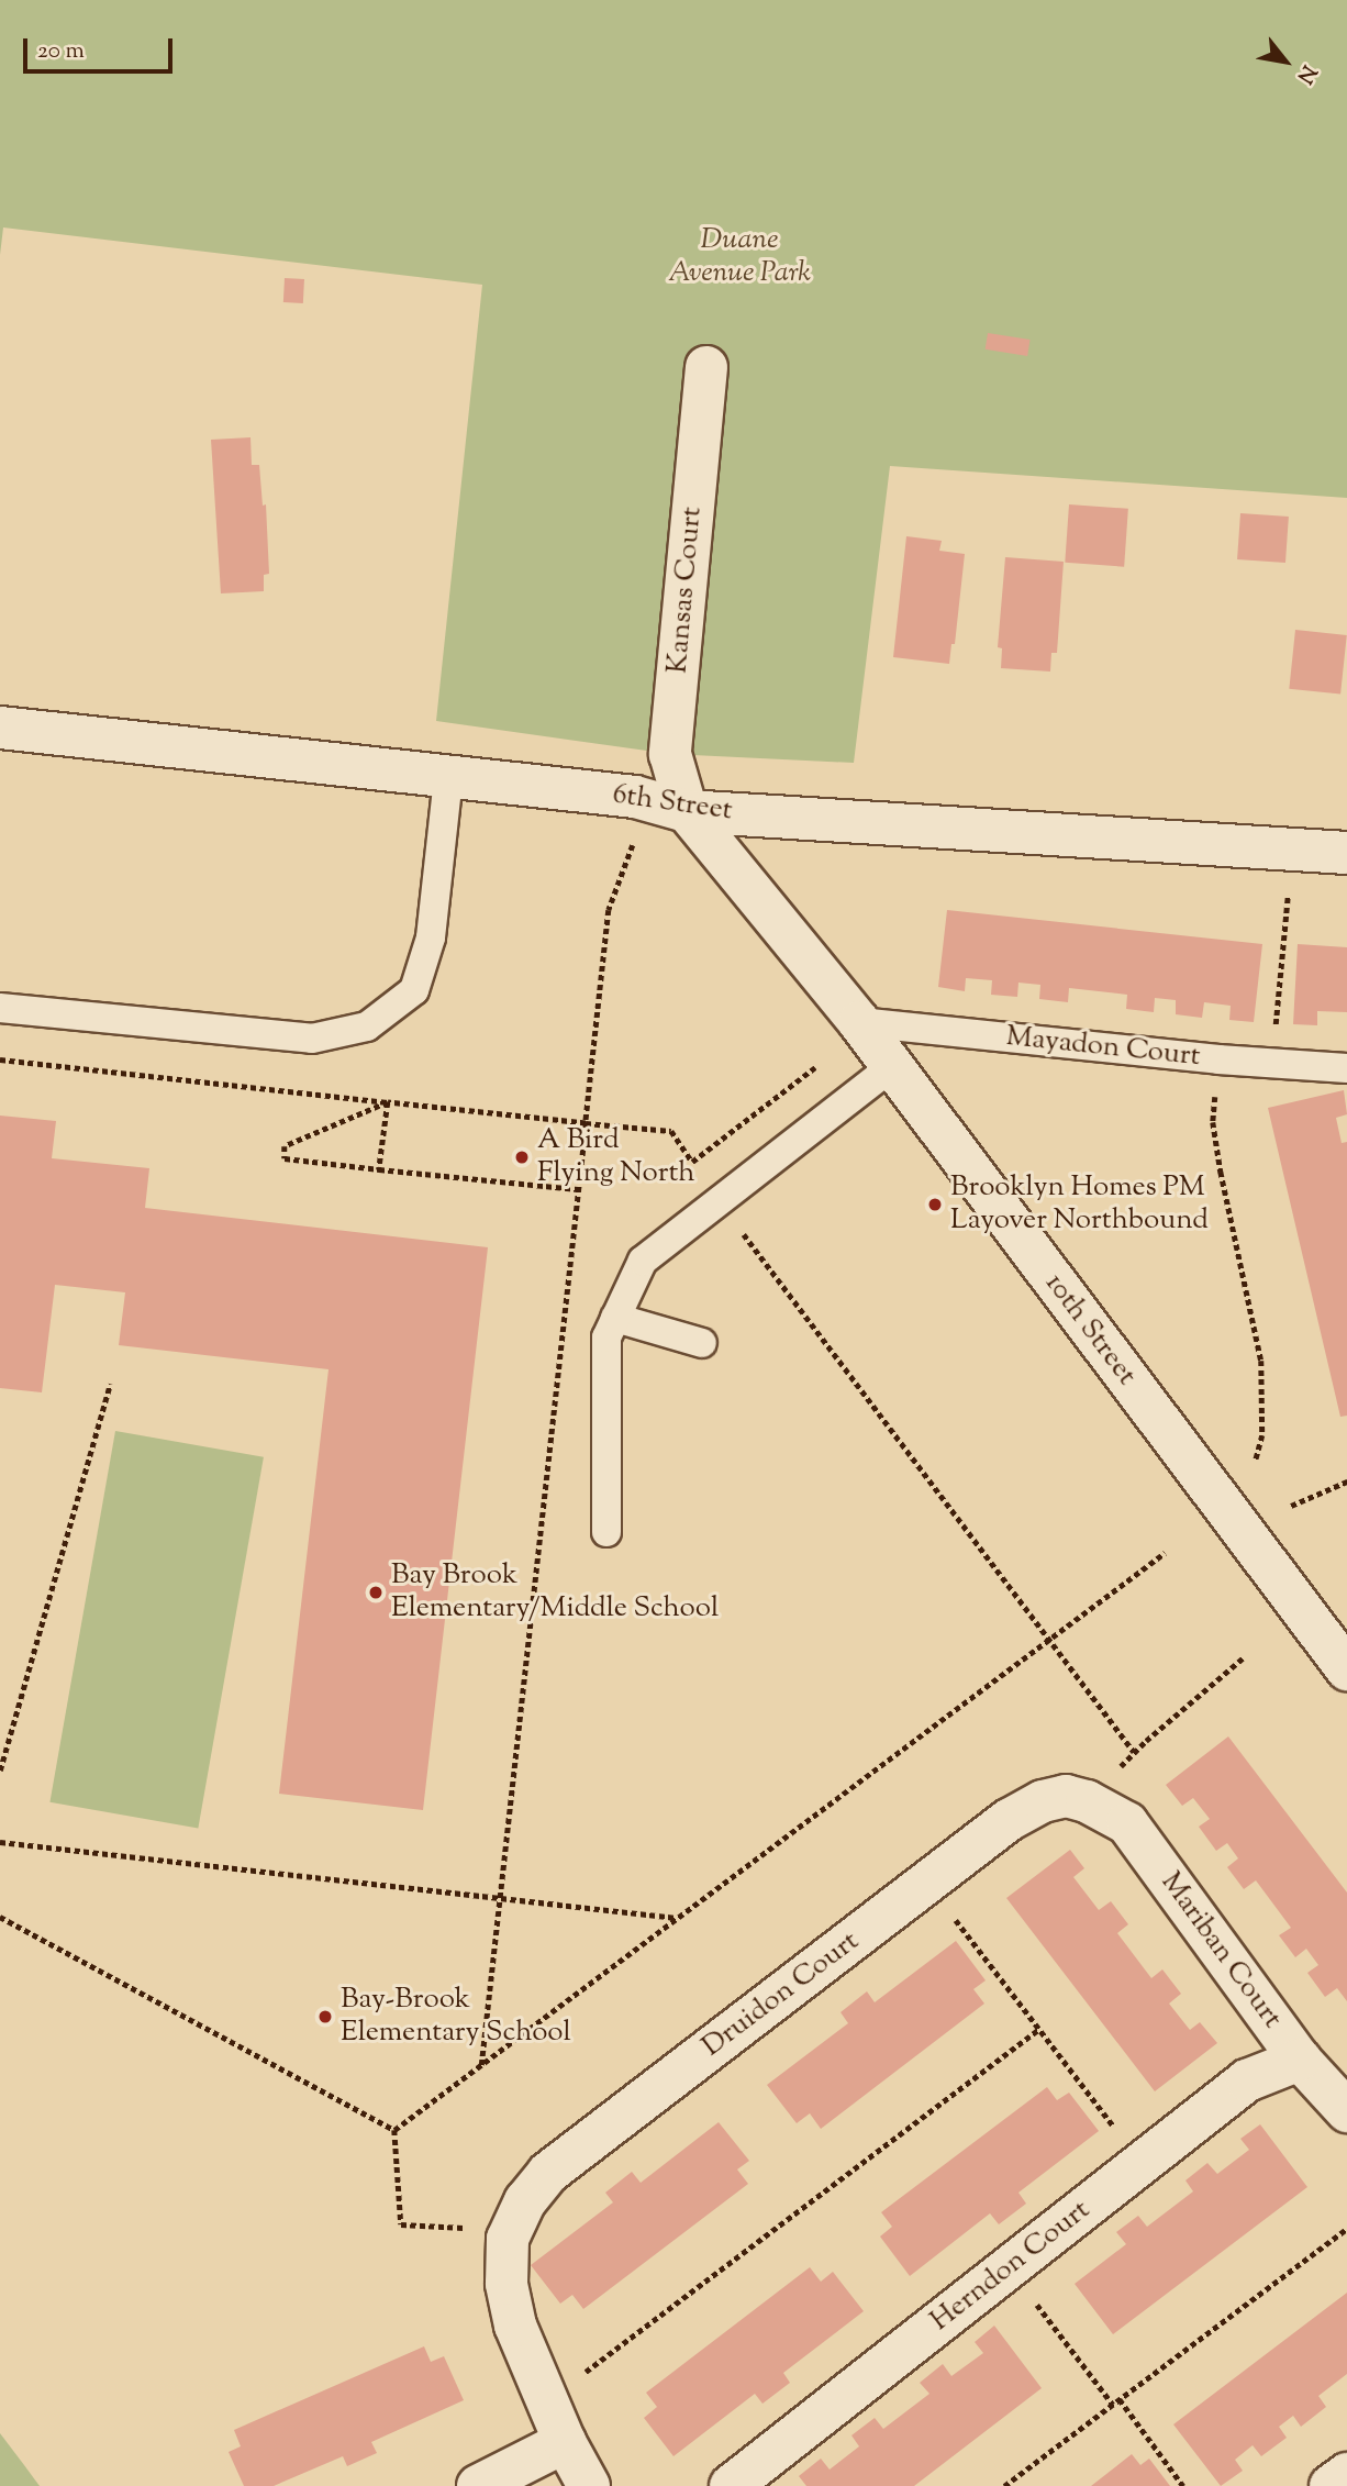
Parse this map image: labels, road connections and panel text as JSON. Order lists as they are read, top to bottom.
{
  "streets": {
    "street": [
      "Kansas Court",
      "6th Street",
      "10th Street",
      "Mariban Court",
      "Druidon Court",
      "Herndon Court"
    ],
    "lane": ["Mayadon Court"]
  },
  "crossings": [
    ["Kansas Court", "6th Street"],
    ["Kansas Court", "10th Street"],
    ["6th Street", "10th Street"],
    ["Mayadon Court", "10th Street"],
    ["Mariban Court", "Druidon Court"],
    ["Mariban Court", "Herndon Court"]
  ],
  "parks": ["Duane Avenue Park"],
  "places": [
    "A Bird Flying North",
    "Brooklyn Homes PM Layover Northbound",
    "Bay Brook Elementary/Middle School",
    "Bay-Brook Elementary School"
  ],
  "scale_bar": "20 m",
  "north": "bottom right"
}
